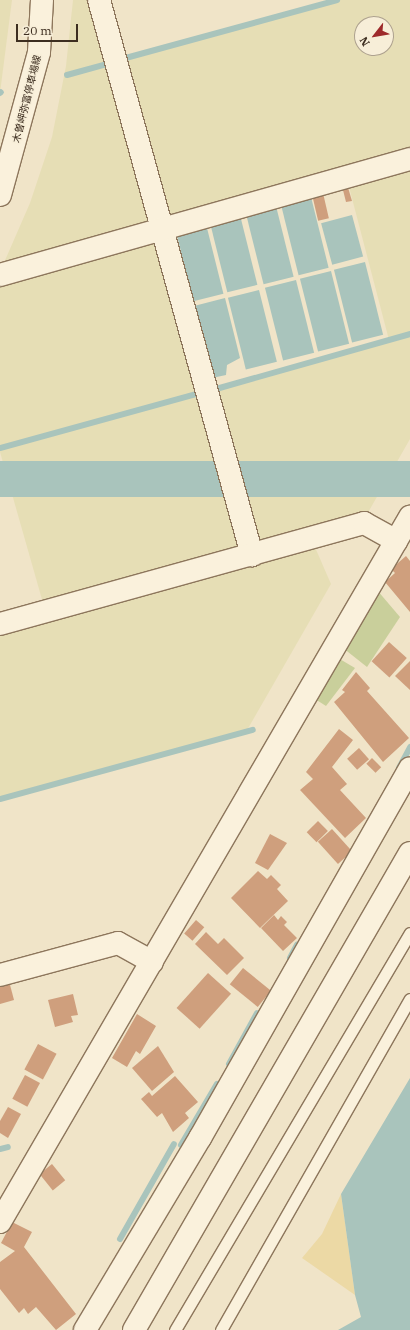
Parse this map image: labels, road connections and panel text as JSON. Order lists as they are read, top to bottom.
{
  "streets": {
    "street": ["木曽岬弥富停車場線"]
  },
  "scale_bar": "20 m",
  "north": "bottom left"
}
